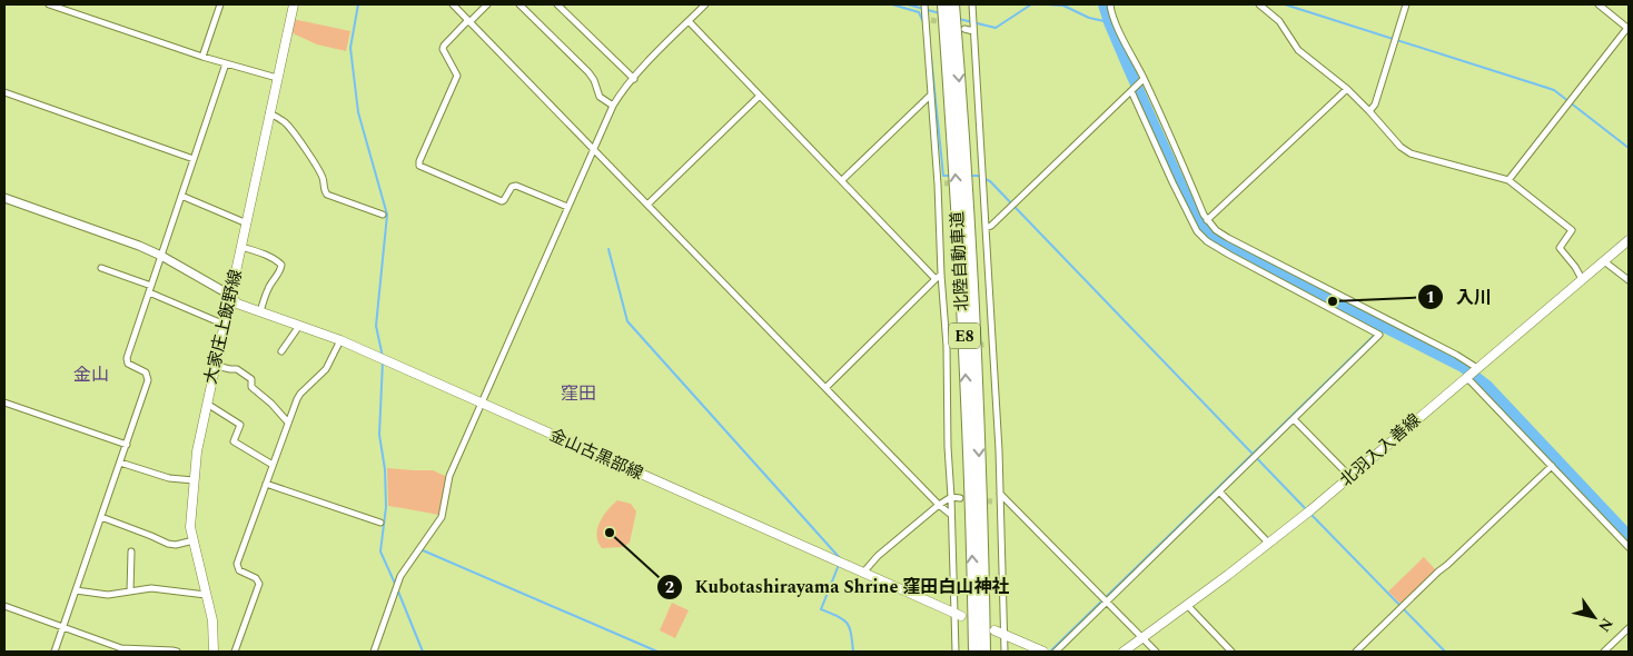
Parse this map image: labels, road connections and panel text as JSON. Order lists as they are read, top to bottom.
{
  "streets": {
    "highway": ["北陸自動車道", "E8"],
    "main road": ["大家庄上飯野線", "北羽入入善線", "金山古黒部線"]
  },
  "crossings": [
    ["大家庄上飯野線", "金山古黒部線"]
  ],
  "districts": ["金山", "窪田"],
  "places": ["入川", "Kubotashirayama Shrine 窪田白山神社"],
  "north": "bottom right"
}
